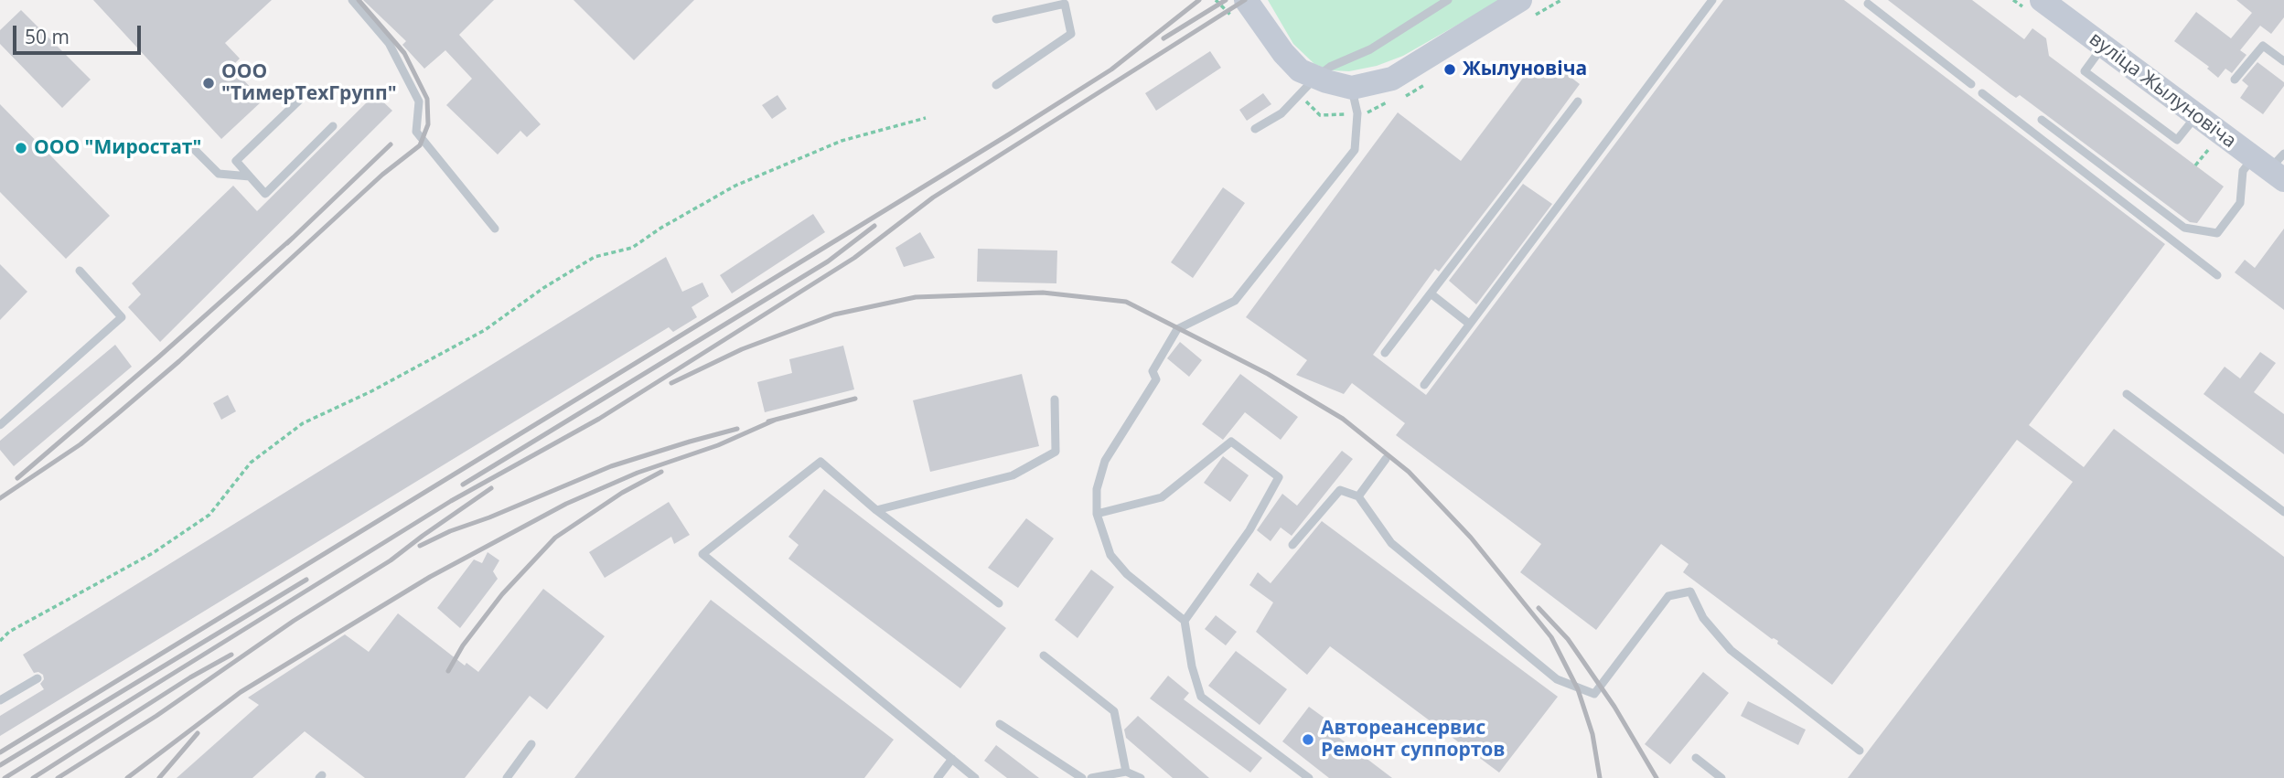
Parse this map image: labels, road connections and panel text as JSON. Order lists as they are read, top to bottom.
{
  "streets": {
    "street": ["вуліца Жылуновіча"]
  },
  "places": [
    "Жылуновіча",
    "ООО \"ТимерТехГрупп\"",
    "ООО \"Миростат\"",
    "Автореансервис Ремонт суппортов"
  ],
  "scale_bar": "50 m"
}
